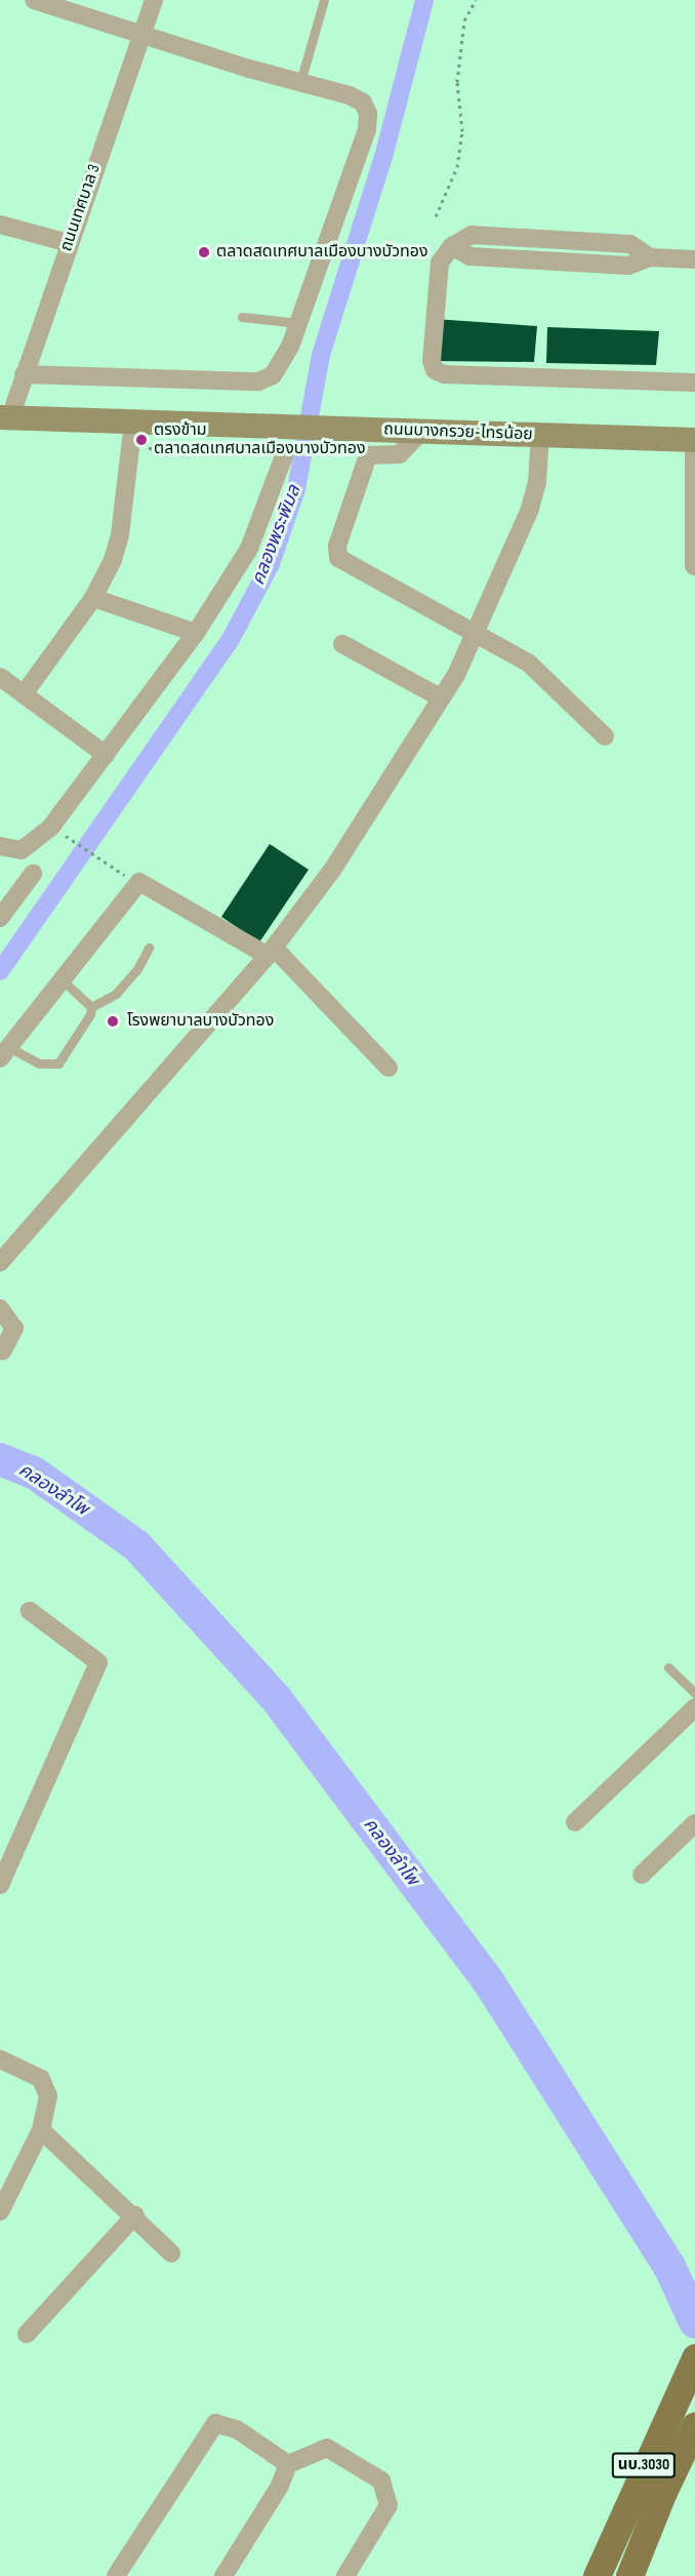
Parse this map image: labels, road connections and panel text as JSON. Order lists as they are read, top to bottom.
{
  "streets": {
    "main road": ["ถนนบางกรวย-ไทรน้อย", "นบ.3030"],
    "street": ["ถนนเทศบาล 3"]
  },
  "crossings": [
    ["ถนนเทศบาล 3", "ถนนบางกรวย-ไทรน้อย"]
  ],
  "water": ["คลองพระพิมล", "คลองลำโพ"],
  "places": ["ตลาดสดเทศบาลเมืองบางบัวทอง", "ตรงข้าม ตลาดสดเทศบาลเมืองบางบัวทอง", "โรงพยาบาลบางบัวทอง"]
}
